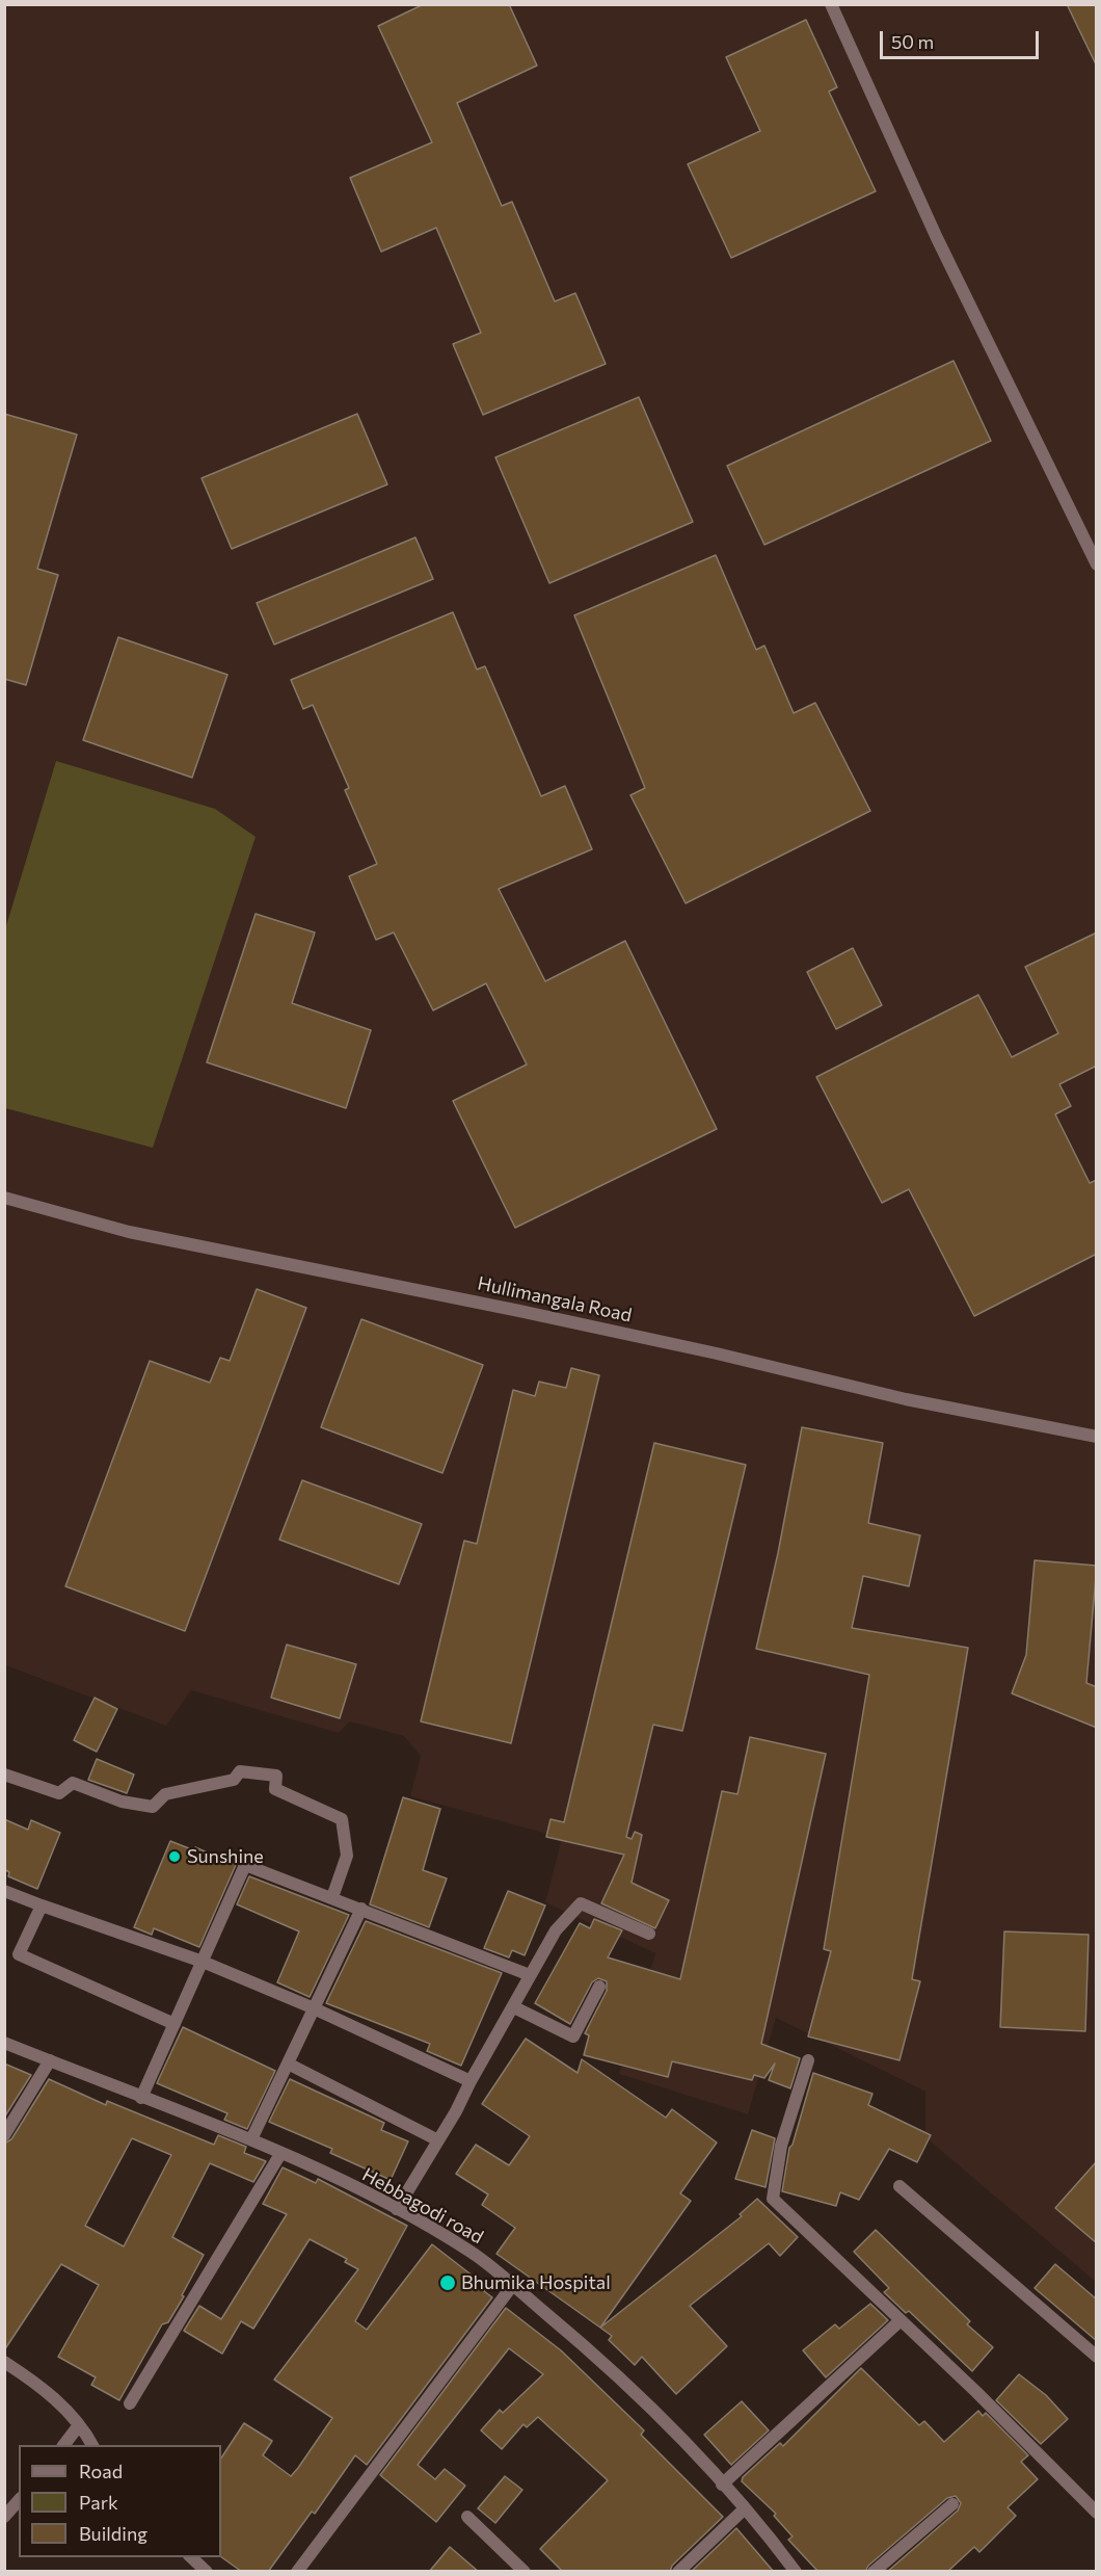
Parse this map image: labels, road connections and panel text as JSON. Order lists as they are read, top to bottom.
{
  "streets": {
    "street": ["Hullimangala Road", "Hebbagodi road"]
  },
  "places": ["Sunshine", "Bhumika Hospital"],
  "legend": ["Road", "Park", "Building"],
  "scale_bar": "50 m"
}
